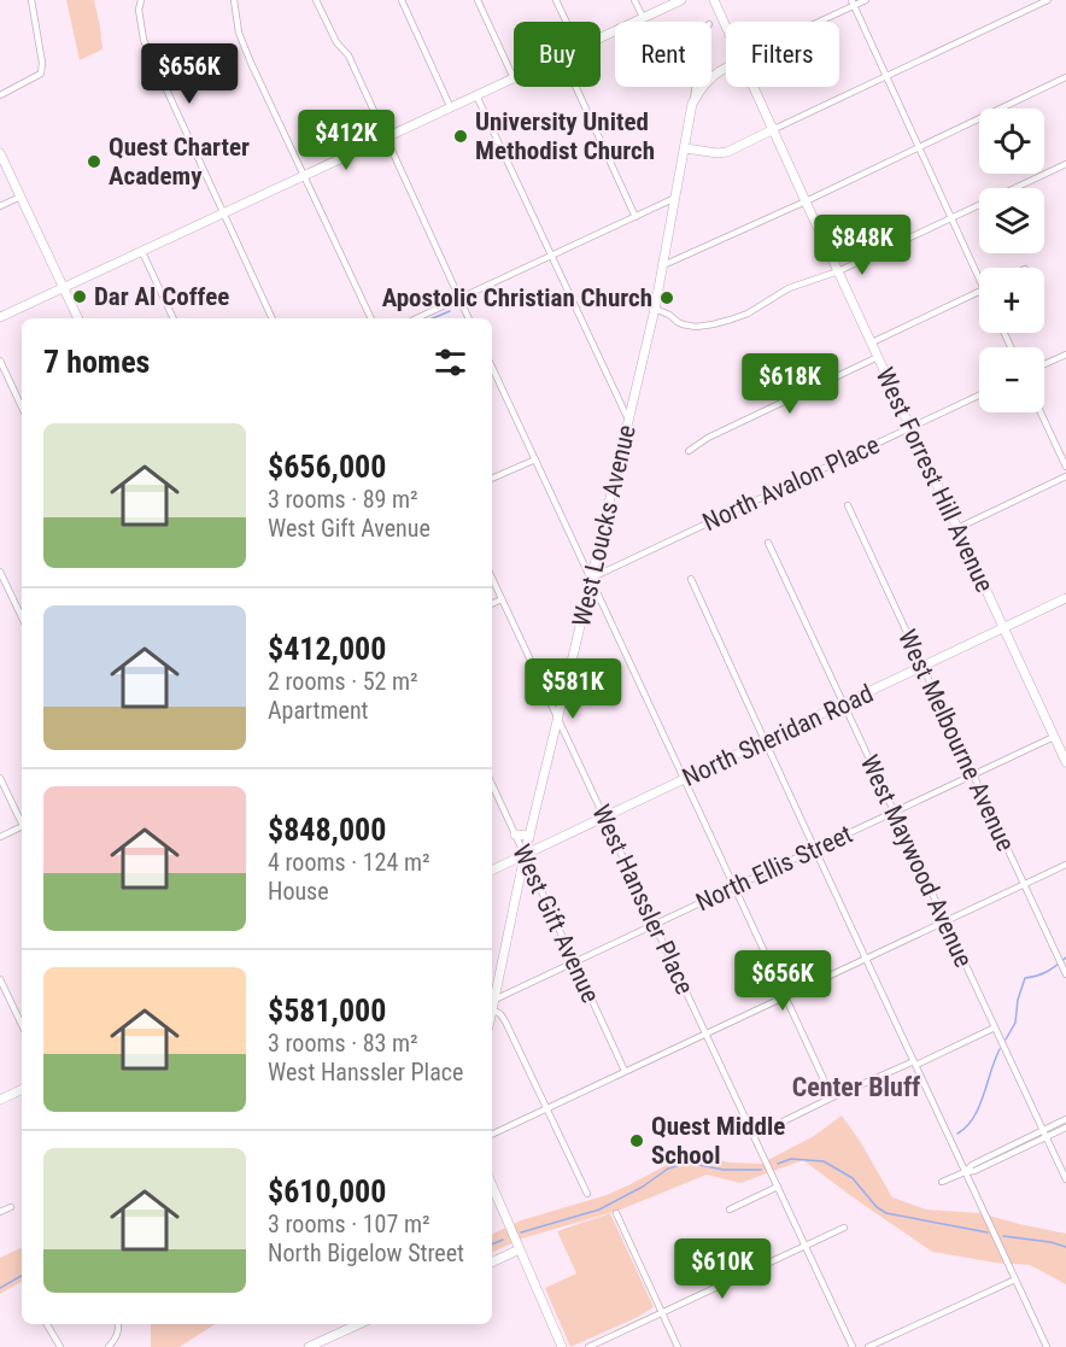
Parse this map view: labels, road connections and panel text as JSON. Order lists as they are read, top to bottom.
{
  "streets": {
    "main road": ["West Forrest Hill Avenue", "West Loucks Avenue", "North Sheridan Road"],
    "street": [
      "North Avalon Place",
      "West Melbourne Avenue",
      "West Maywood Avenue",
      "North Ellis Street",
      "West Hanssler Place",
      "West Gift Avenue"
    ]
  },
  "crossings": [
    ["West Forrest Hill Avenue", "North Avalon Place"],
    ["West Forrest Hill Avenue", "North Sheridan Road"],
    ["West Forrest Hill Avenue", "North Ellis Street"],
    ["North Avalon Place", "West Loucks Avenue"],
    ["West Loucks Avenue", "North Sheridan Road"],
    ["West Loucks Avenue", "North Ellis Street"],
    ["West Loucks Avenue", "West Hanssler Place"],
    ["West Loucks Avenue", "West Gift Avenue"],
    ["North Sheridan Road", "West Melbourne Avenue"],
    ["North Sheridan Road", "West Maywood Avenue"],
    ["North Sheridan Road", "West Hanssler Place"],
    ["North Sheridan Road", "West Gift Avenue"],
    ["West Melbourne Avenue", "North Ellis Street"],
    ["West Maywood Avenue", "North Ellis Street"],
    ["North Ellis Street", "West Hanssler Place"],
    ["North Ellis Street", "West Gift Avenue"]
  ],
  "districts": ["Center Bluff"],
  "places": [
    "University United Methodist Church",
    "Quest Charter Academy",
    "Dar Al Coffee",
    "Apostolic Christian Church",
    "Quest Middle School"
  ],
  "page": {
    "chip": ["Buy", "Rent", "Filters"],
    "price": [
      "$656K",
      "$412K",
      "$848K",
      "$618K",
      "$581K",
      "$656K",
      "$610K"
    ],
    "map_buttons": ["+", "−"],
    "heading": "7 homes",
    "list": [
      {
        "name": "$656,000",
        "note": "3 rooms · 89 m² · West Gift Avenue"
      },
      {
        "name": "$412,000",
        "note": "2 rooms · 52 m² · Apartment"
      },
      {
        "name": "$848,000",
        "note": "4 rooms · 124 m² · House"
      },
      {
        "name": "$581,000",
        "note": "3 rooms · 83 m² · West Hanssler Place"
      },
      {
        "name": "$610,000",
        "note": "3 rooms · 107 m² · North Bigelow Street"
      }
    ]
  }
}
